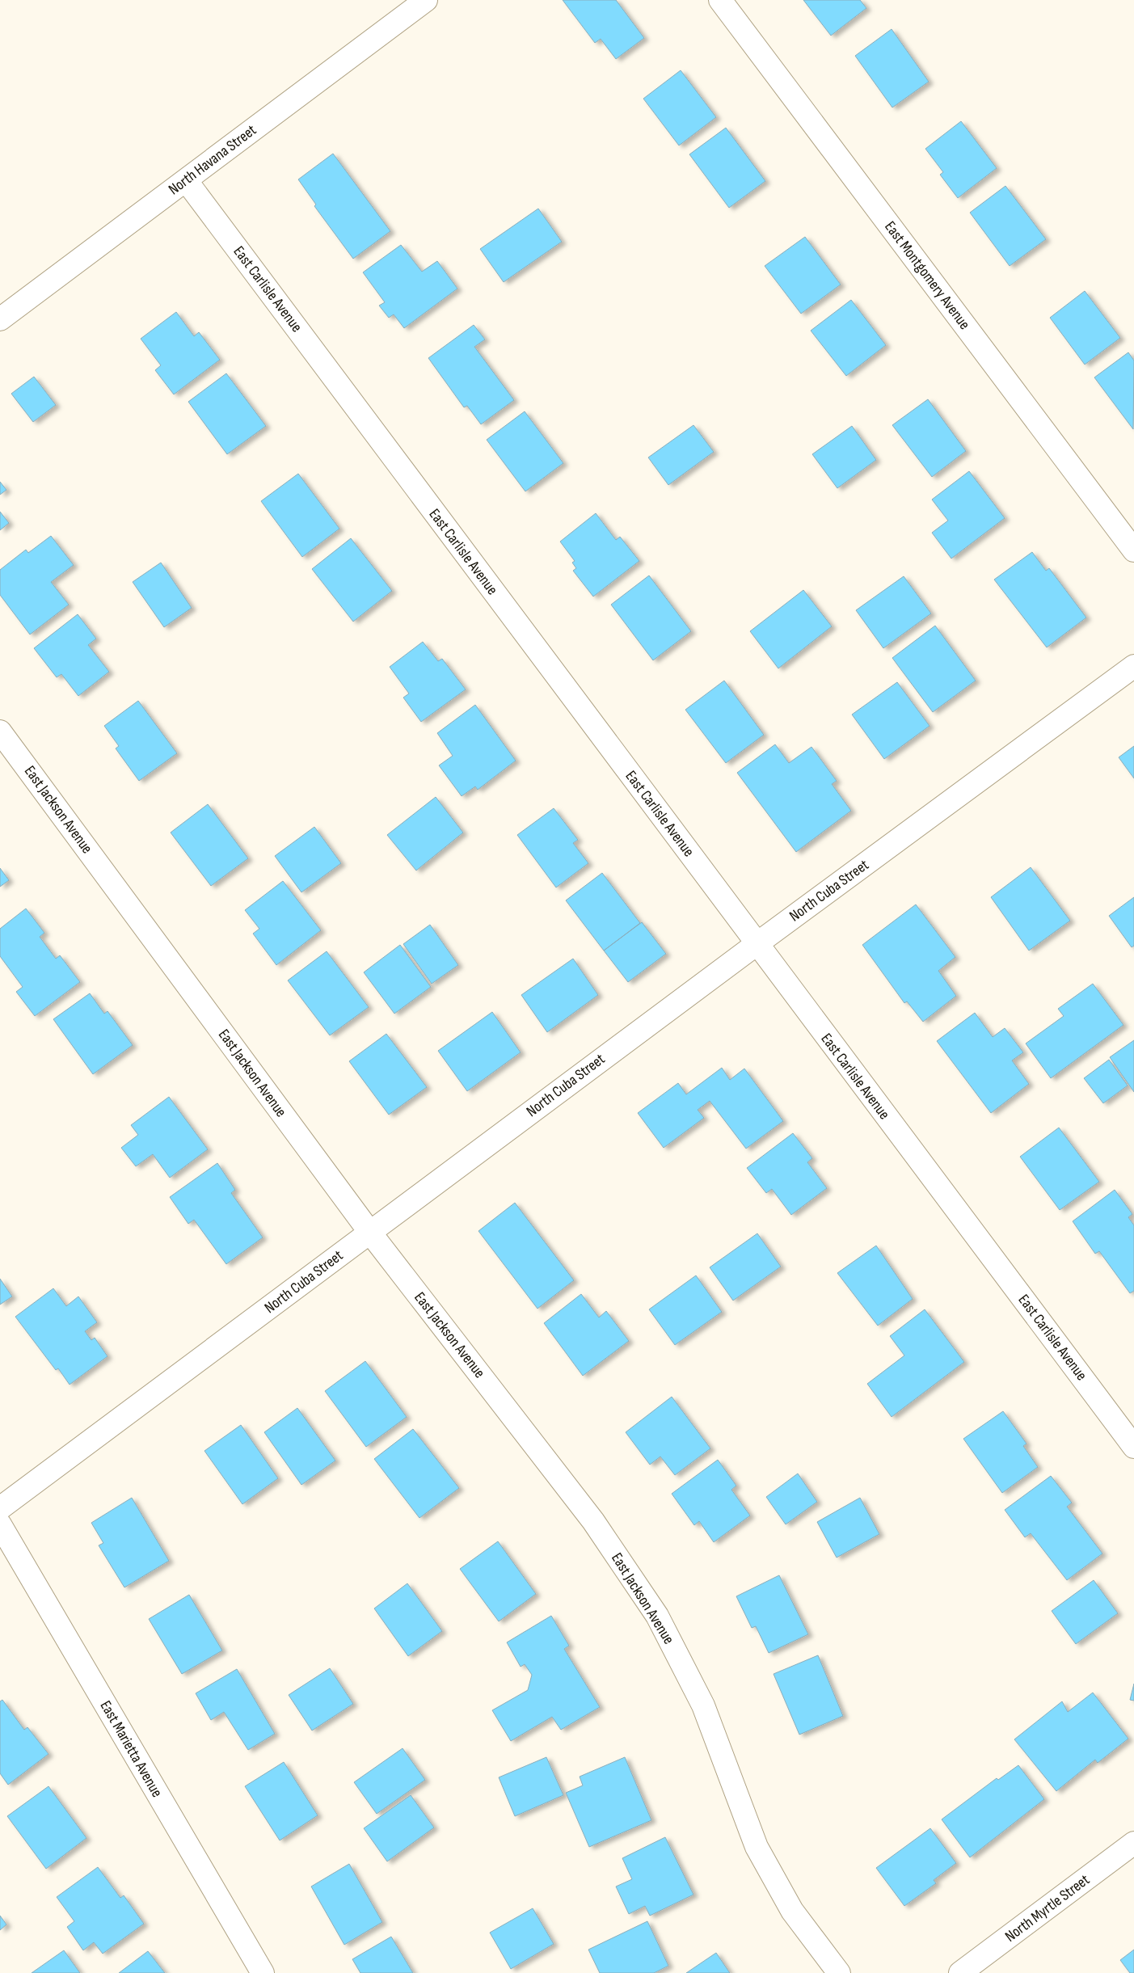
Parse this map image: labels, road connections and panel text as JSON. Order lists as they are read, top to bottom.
{
  "streets": {
    "street": [
      "North Havana Street",
      "East Montgomery Avenue",
      "East Carlisle Avenue",
      "East Jackson Avenue",
      "North Cuba Street",
      "East Marietta Avenue",
      "North Myrtle Street"
    ]
  },
  "crossings": [
    ["North Havana Street", "East Carlisle Avenue"],
    ["East Carlisle Avenue", "North Cuba Street"],
    ["East Jackson Avenue", "North Cuba Street"]
  ]
}
